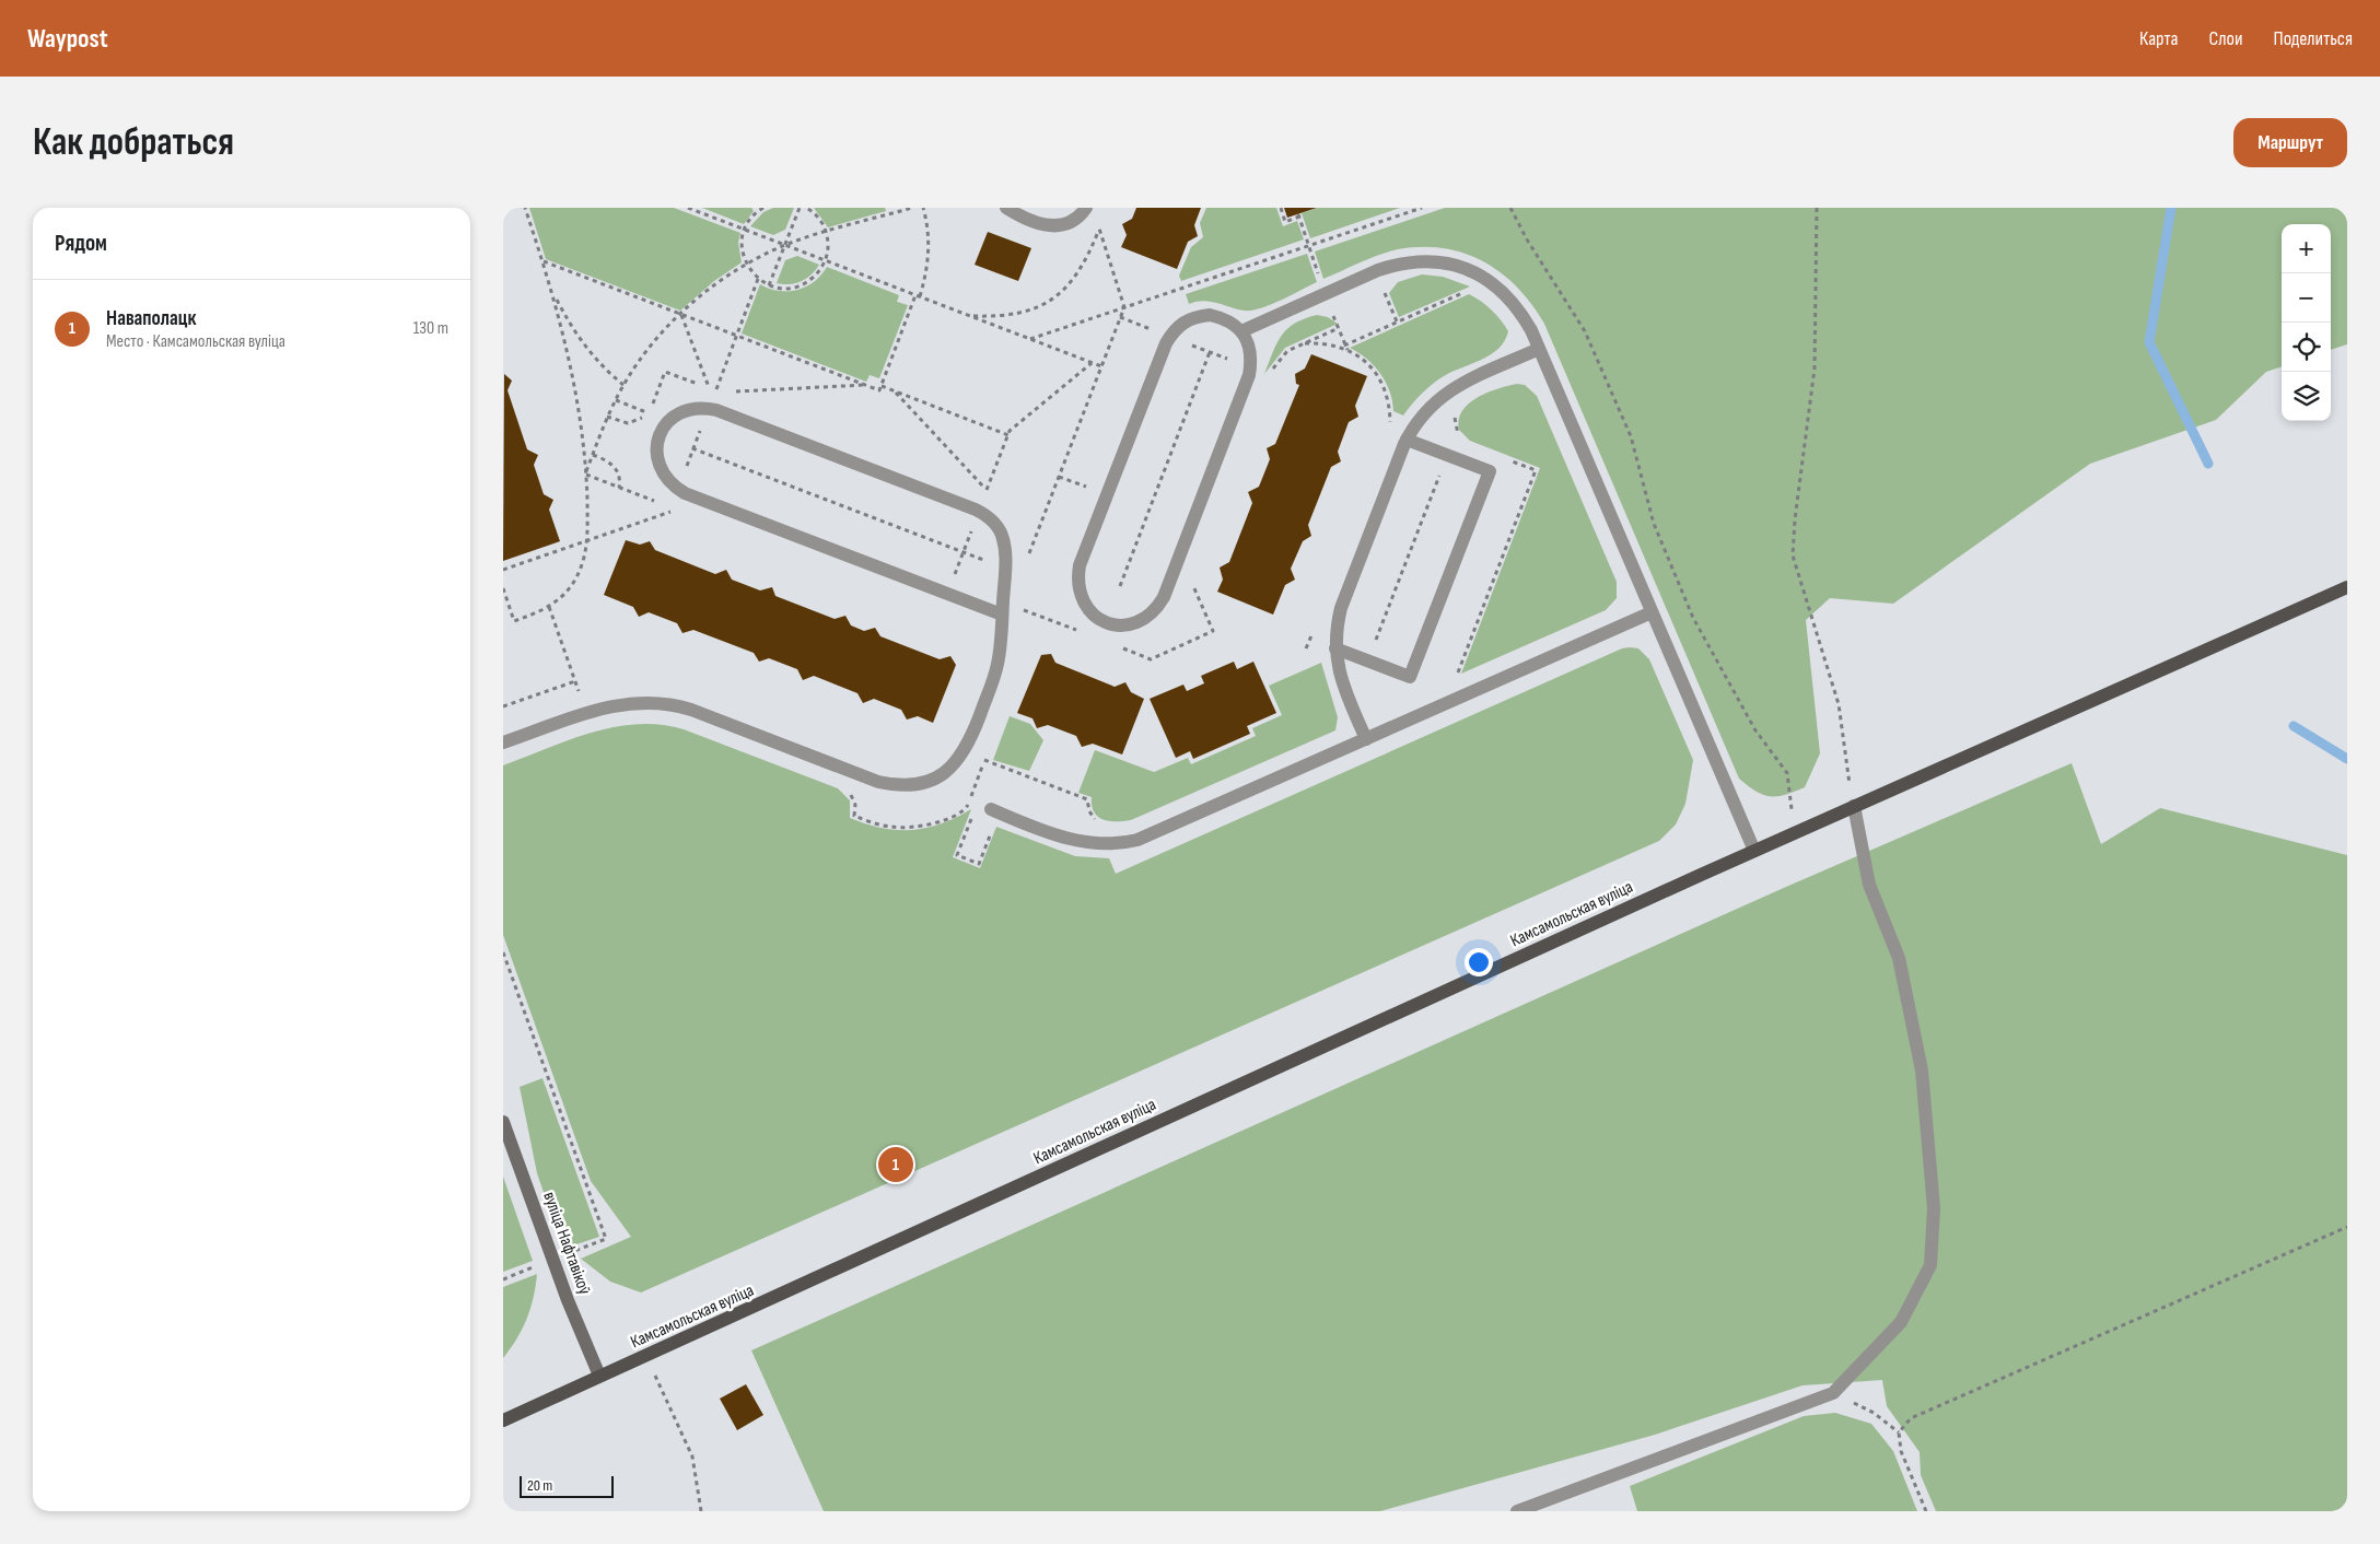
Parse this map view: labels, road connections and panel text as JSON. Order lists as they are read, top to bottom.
{
  "streets": {
    "main road": ["Камсамольская вуліца"],
    "street": ["вуліца Нафтавікоў"]
  },
  "crossings": [
    ["Камсамольская вуліца", "вуліца Нафтавікоў"]
  ],
  "scale_bar": "20 m",
  "page": {
    "header": "Waypost",
    "nav": ["Карта", "Слои", "Поделиться"],
    "buttons": "Маршрут",
    "title": "Как добраться",
    "heading": "Рядом",
    "map_buttons": ["+", "−"],
    "list": [
      {
        "mark": "1",
        "name": "Наваполацк",
        "note": "Место · Камсамольская вуліца",
        "value": "130 m"
      }
    ],
    "pins": "1",
    "scale": "20 m"
  }
}
